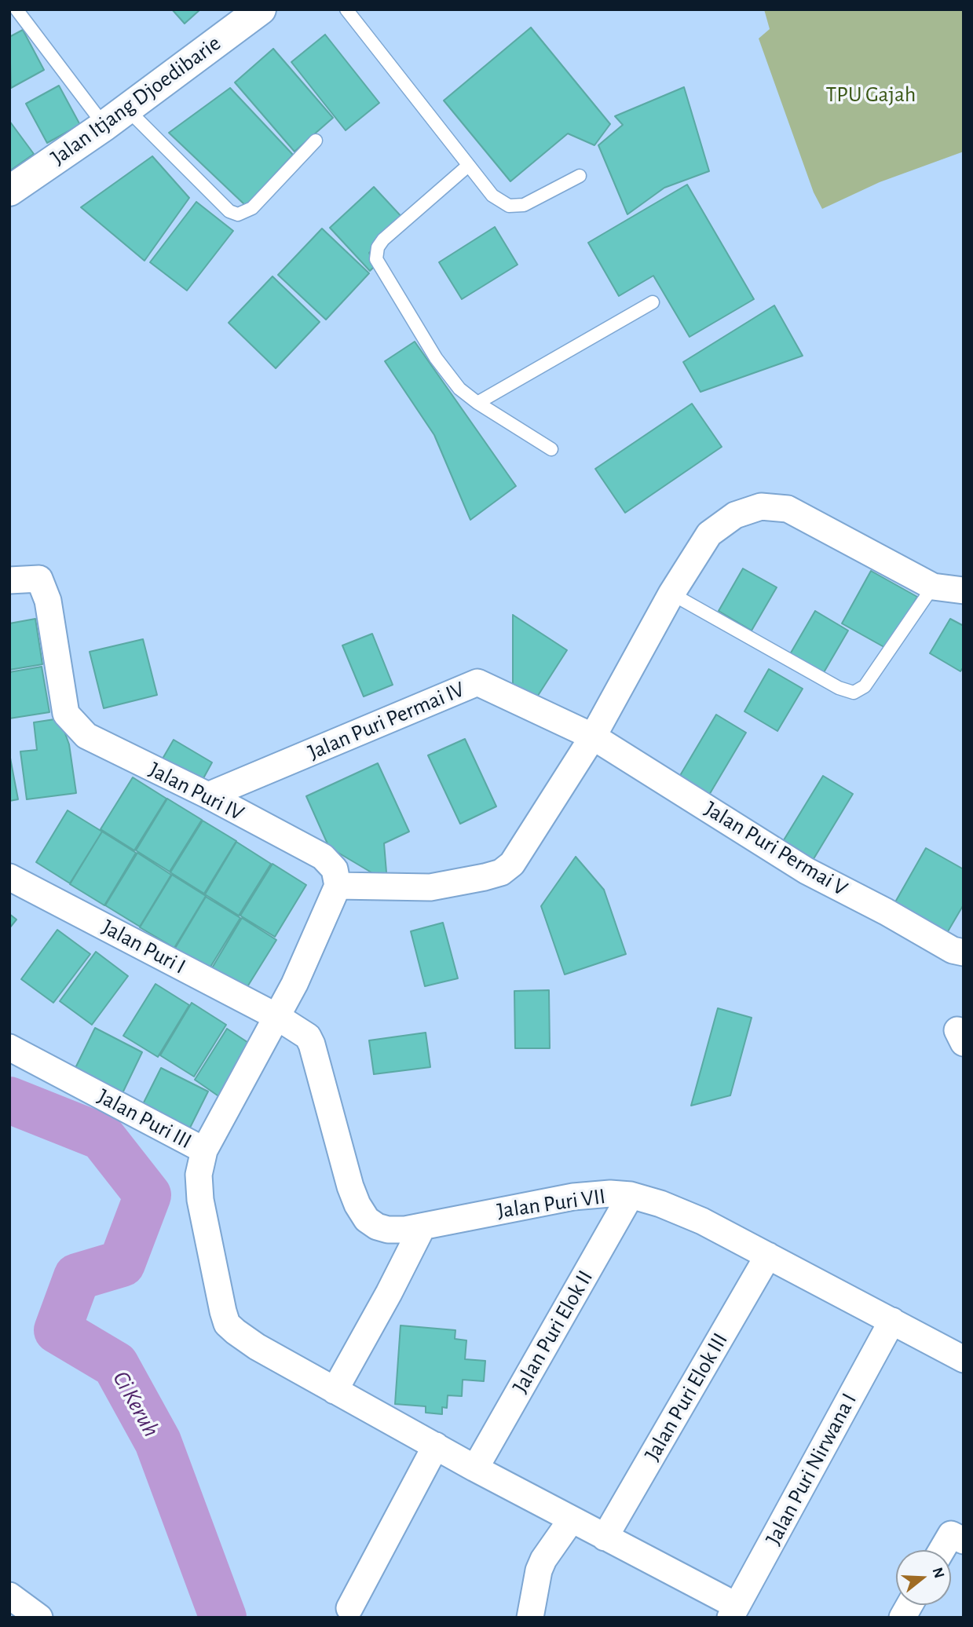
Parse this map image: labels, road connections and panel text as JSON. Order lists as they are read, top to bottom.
{
  "streets": {
    "main road": ["Jalan Itjang Djoedibarie"],
    "street": [
      "Jalan Puri Permai IV",
      "Jalan Puri IV",
      "Jalan Puri Permai V",
      "Jalan Puri I",
      "Jalan Puri III",
      "Jalan Puri VII",
      "Jalan Puri Elok II",
      "Jalan Puri Elok III",
      "Jalan Puri Nirwana I"
    ]
  },
  "crossings": [
    ["Jalan Puri Permai IV", "Jalan Puri IV"],
    ["Jalan Puri Permai IV", "Jalan Puri Permai V"],
    ["Jalan Puri I", "Jalan Puri III"],
    ["Jalan Puri I", "Jalan Puri VII"],
    ["Jalan Puri III", "Jalan Puri VII"],
    ["Jalan Puri VII", "Jalan Puri Elok II"],
    ["Jalan Puri VII", "Jalan Puri Elok III"],
    ["Jalan Puri VII", "Jalan Puri Nirwana I"]
  ],
  "water": ["Ci Keruh"],
  "parks": ["TPU Gajah"],
  "north": "right"
}
